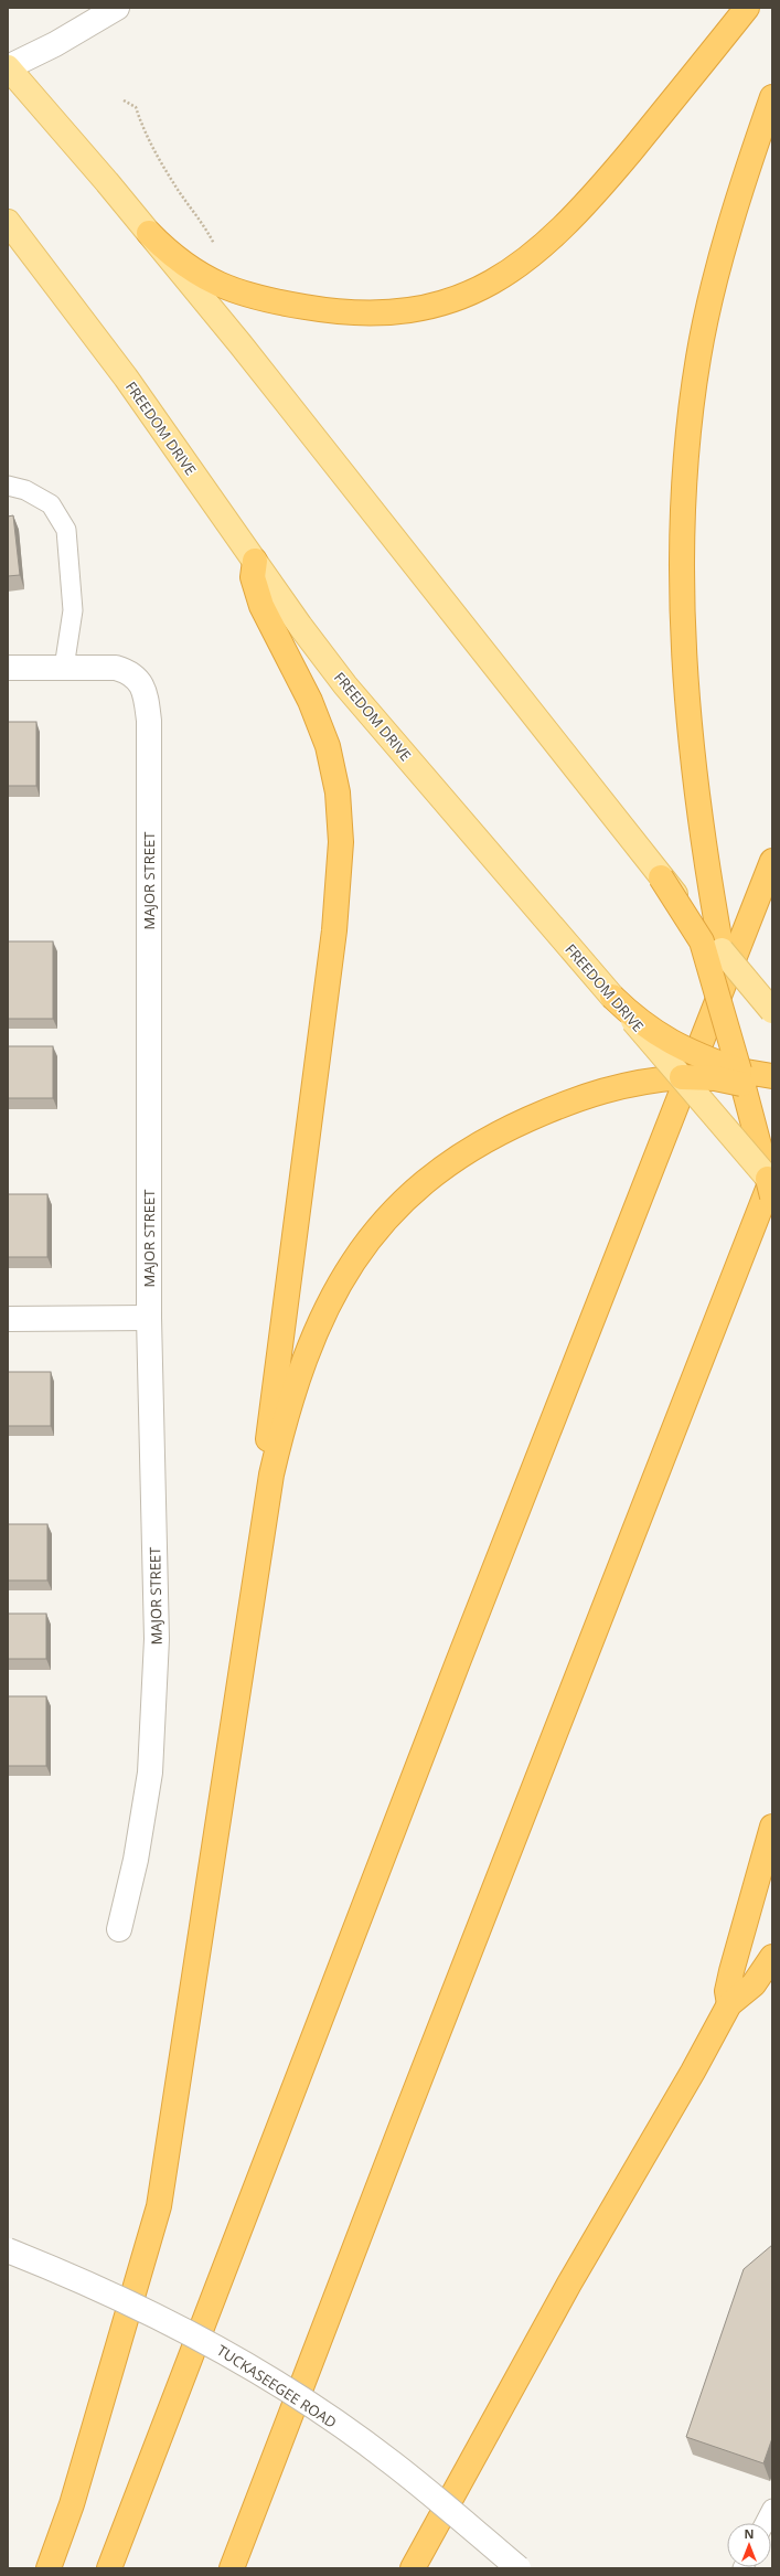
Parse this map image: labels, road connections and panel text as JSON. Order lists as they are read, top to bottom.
{
  "streets": {
    "main road": ["FREEDOM DRIVE"],
    "street": ["MAJOR STREET", "TUCKASEEGEE ROAD"]
  },
  "north": "top"
}
